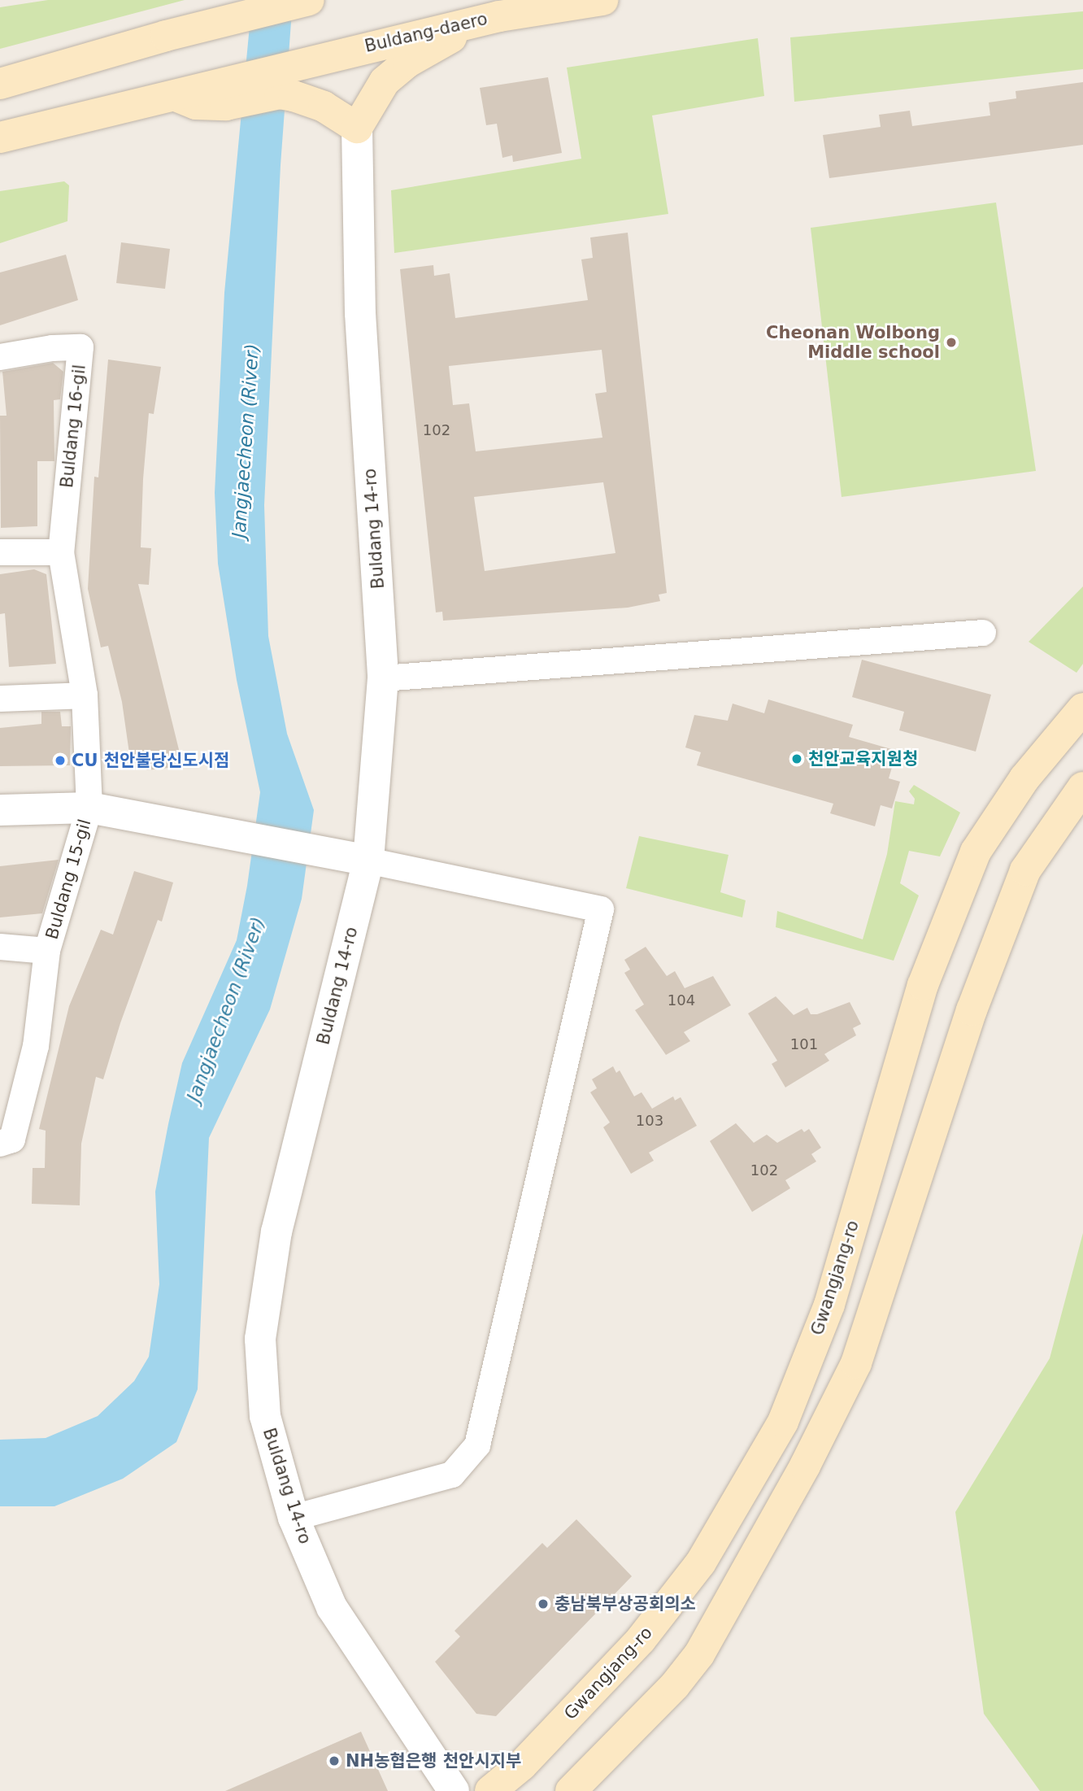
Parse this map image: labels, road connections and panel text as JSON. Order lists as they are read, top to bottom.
{
  "streets": {
    "main road": ["Buldang-daero", "Gwangjang-ro"],
    "street": ["Buldang 16-gil", "Buldang 14-ro", "Buldang 15-gil"]
  },
  "crossings": [
    ["Buldang 16-gil", "Buldang 15-gil"]
  ],
  "water": ["Jangjaecheon (River)"],
  "places": [
    "Cheonan Wolbong Middle school",
    "천안교육지원청",
    "CU 천안불당신도시점",
    "충남북부상공회의소",
    "NH농협은행 천안시지부"
  ],
  "house_numbers": [
    "102",
    "104",
    "101",
    "103",
    "102"
  ]
}
